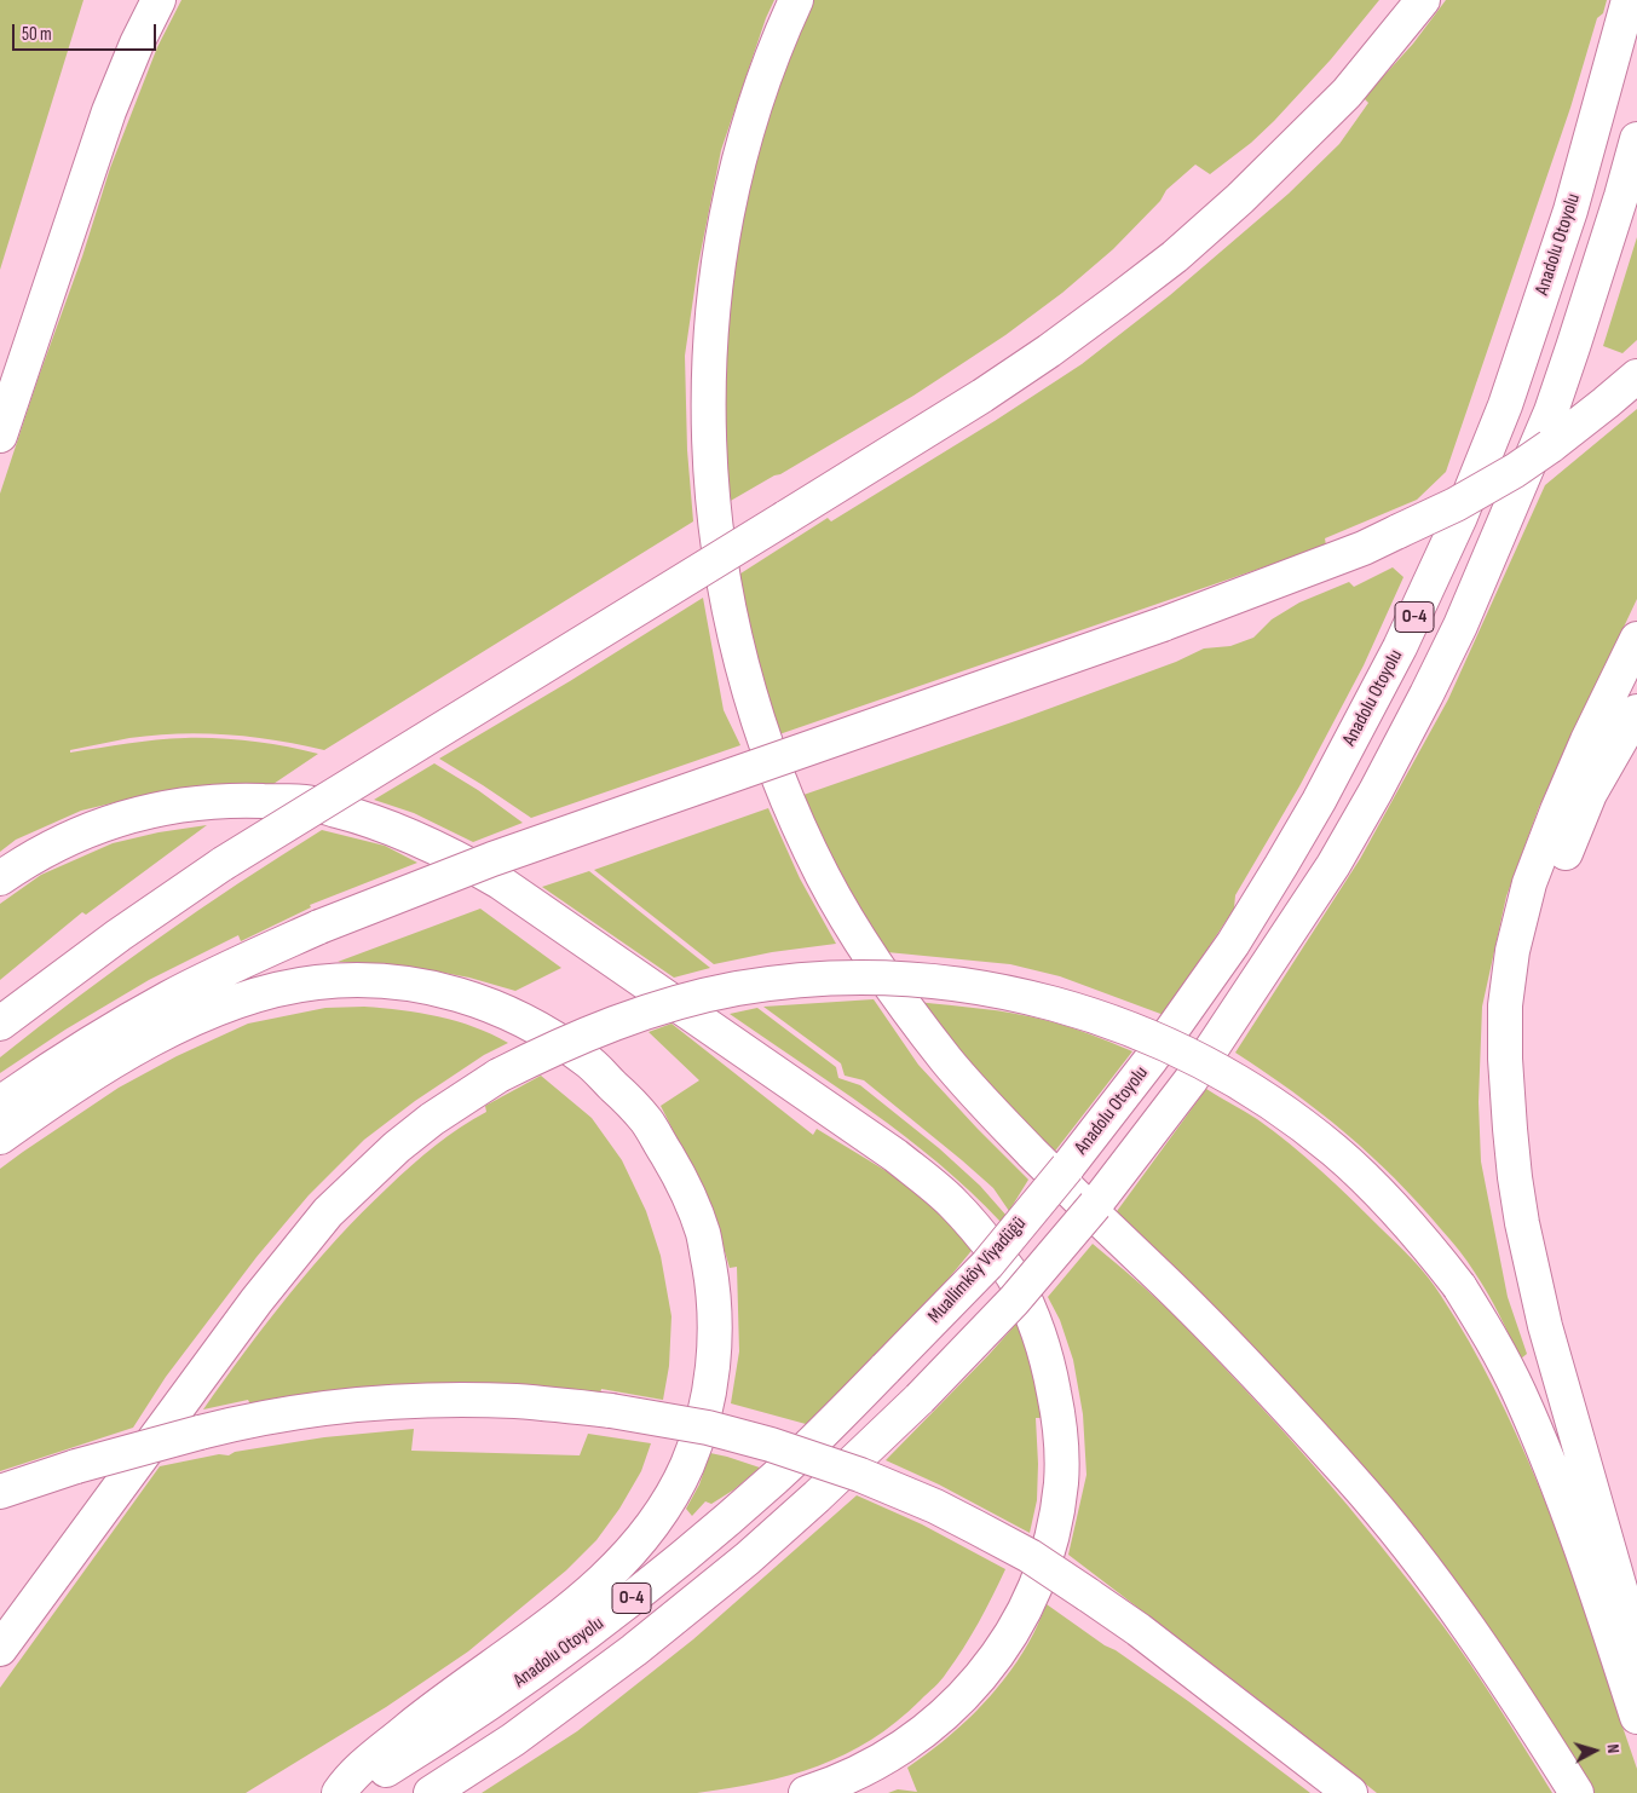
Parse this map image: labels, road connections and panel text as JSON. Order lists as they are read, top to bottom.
{
  "streets": {
    "highway": ["Anadolu Otoyolu", "O-4", "Muallimköy Viyadüğü"]
  },
  "crossings": [
    ["Anadolu Otoyolu", "Muallimköy Viyadüğü"]
  ],
  "scale_bar": "50 m",
  "north": "right"
}
